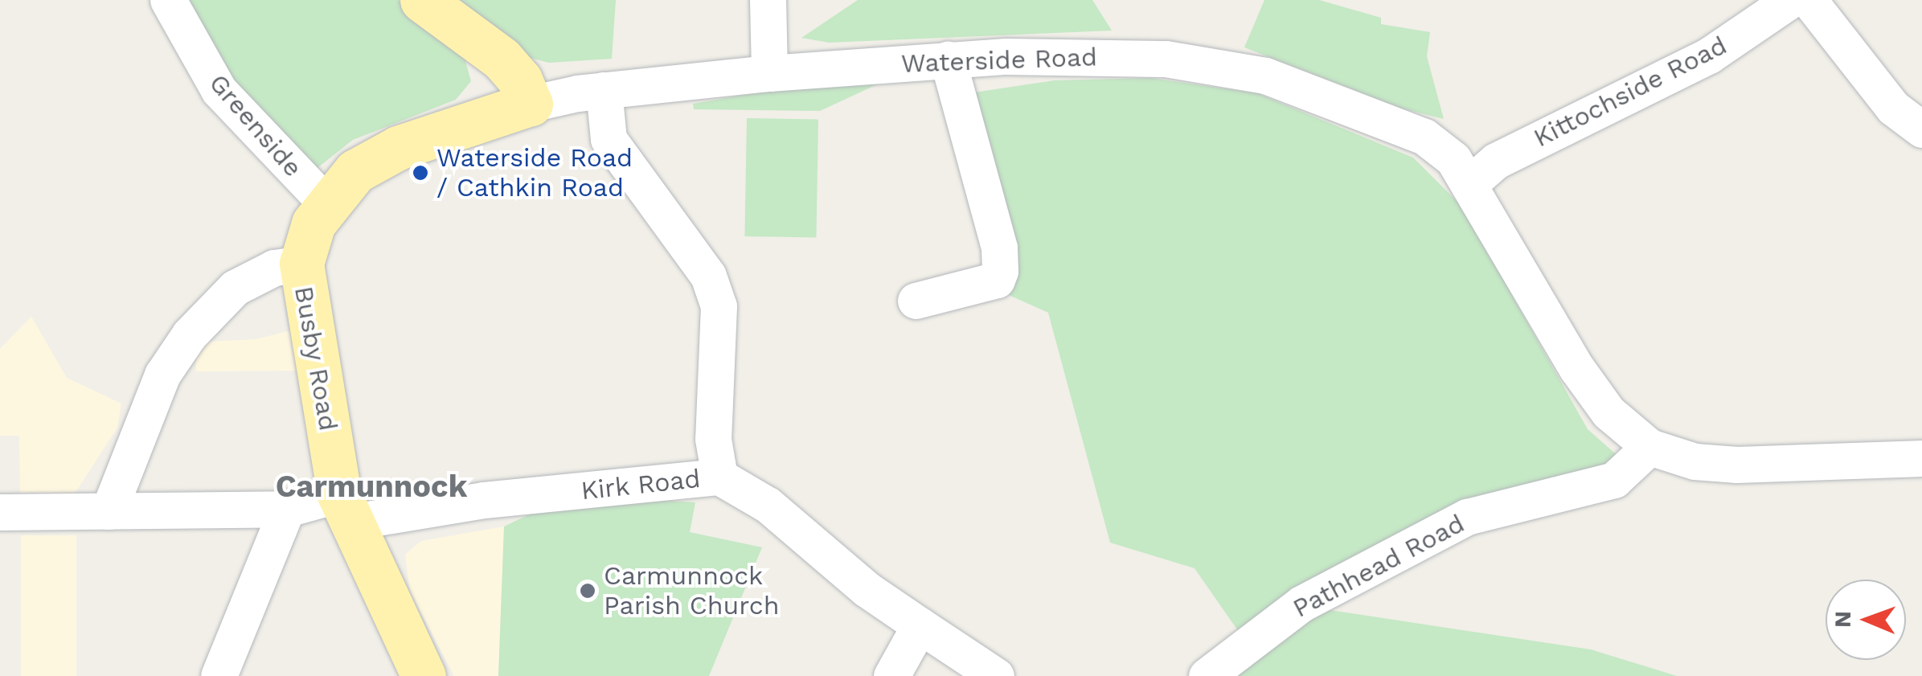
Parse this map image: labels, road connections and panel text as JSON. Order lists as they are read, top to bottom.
{
  "streets": {
    "main road": ["Waterside Road", "Busby Road"],
    "street": [
      "Kittochside Road",
      "Greenside",
      "Kirk Road",
      "Pathhead Road"
    ]
  },
  "crossings": [
    ["Waterside Road", "Kittochside Road"],
    ["Waterside Road", "Greenside"],
    ["Waterside Road", "Busby Road"],
    ["Waterside Road", "Pathhead Road"],
    ["Busby Road", "Kirk Road"]
  ],
  "districts": ["Carmunnock"],
  "places": ["Waterside Road / Cathkin Road", "Carmunnock Parish Church"],
  "north": "left"
}
